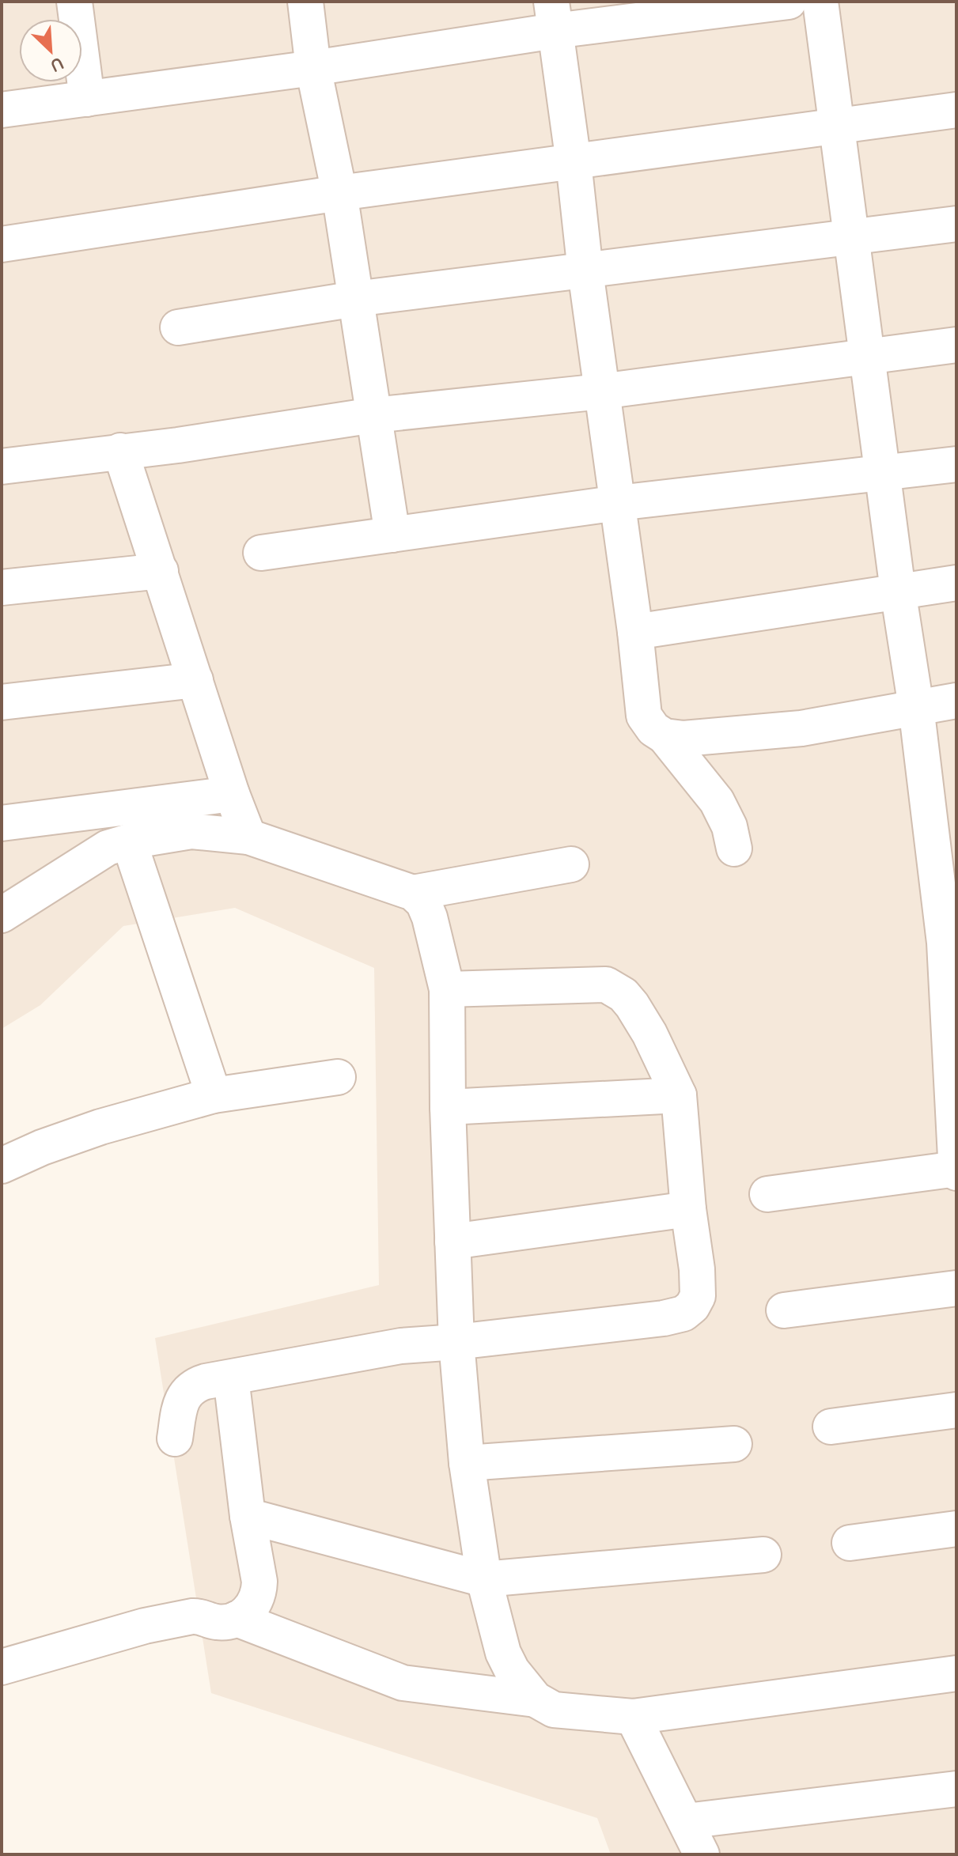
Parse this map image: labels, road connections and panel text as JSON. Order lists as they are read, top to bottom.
{
  "north": "bottom right"
}
